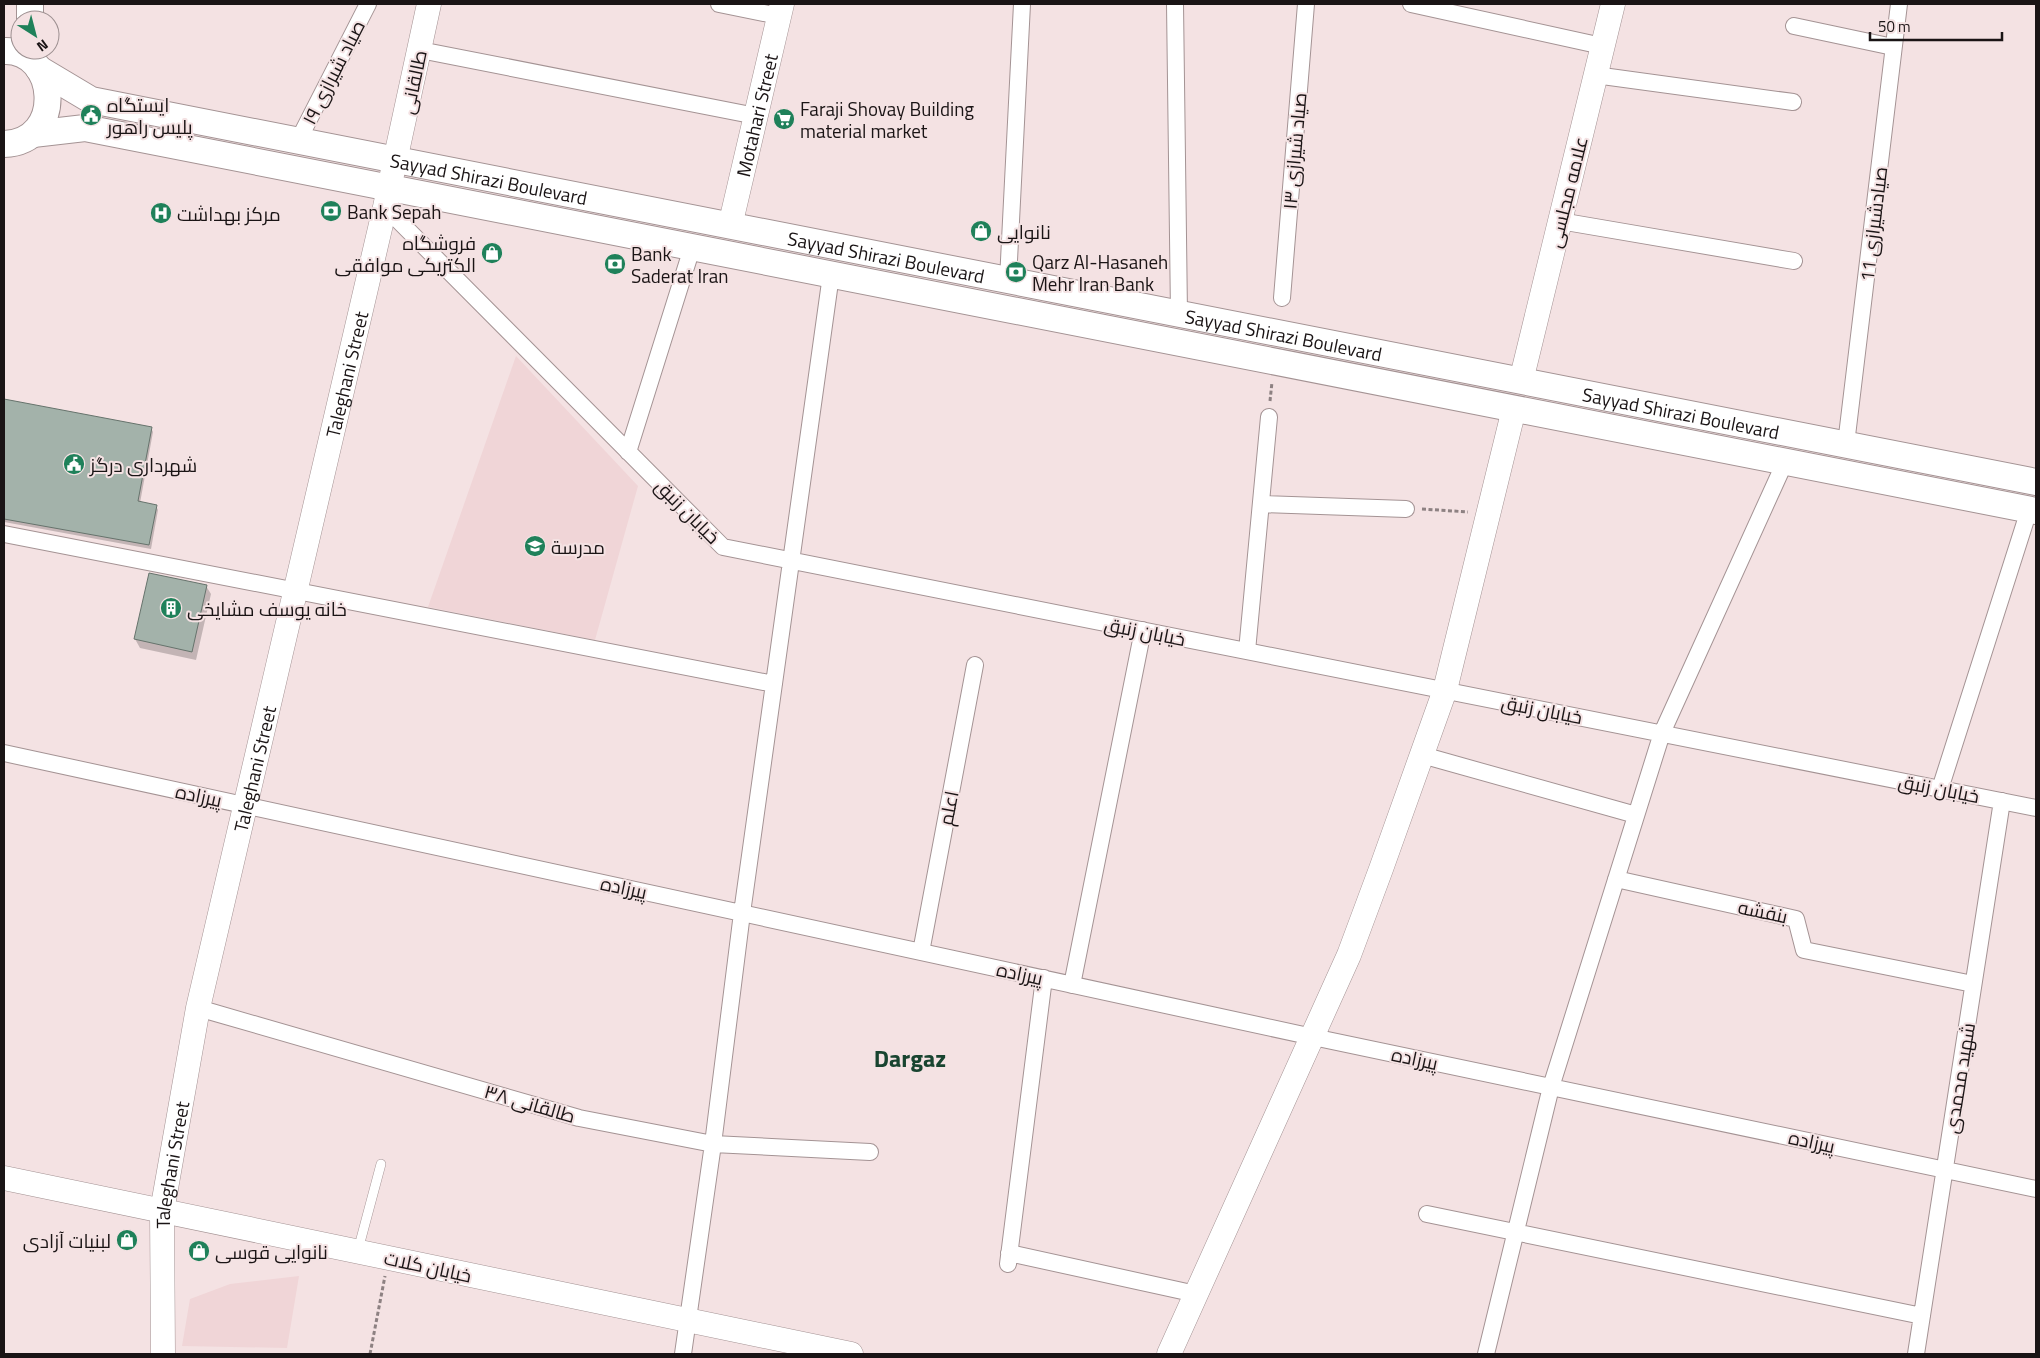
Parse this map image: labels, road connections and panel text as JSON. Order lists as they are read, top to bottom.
{
  "streets": {
    "main road": ["Sayyad Shirazi Boulevard"],
    "street": [
      "صیاد شیرازی ۱۹",
      "طالقانی",
      "Motahari Street",
      "صیاد شیرازی ۱۳",
      "علامه مجلسی",
      "صیادشیرازی 11",
      "Taleghani Street",
      "خیابان زنبق",
      "پیرزاده",
      "اعلم",
      "بنفشه",
      "شهید محمدی",
      "طالقانی ۳۸",
      "خیابان کلات"
    ]
  },
  "crossings": [
    ["صیاد شیرازی ۱۹", "Sayyad Shirazi Boulevard"],
    ["طالقانی", "Sayyad Shirazi Boulevard"],
    ["طالقانی", "Taleghani Street"],
    ["طالقانی", "خیابان زنبق"],
    ["Motahari Street", "Sayyad Shirazi Boulevard"],
    ["Sayyad Shirazi Boulevard", "علامه مجلسی"],
    ["Sayyad Shirazi Boulevard", "صیادشیرازی 11"],
    ["Sayyad Shirazi Boulevard", "Taleghani Street"],
    ["Sayyad Shirazi Boulevard", "خیابان زنبق"],
    ["Taleghani Street", "خیابان زنبق"],
    ["Taleghani Street", "پیرزاده"],
    ["Taleghani Street", "طالقانی ۳۸"],
    ["Taleghani Street", "خیابان کلات"],
    ["خیابان زنبق", "شهید محمدی"],
    ["پیرزاده", "اعلم"],
    ["پیرزاده", "شهید محمدی"],
    ["بنفشه", "شهید محمدی"]
  ],
  "districts": ["Dargaz"],
  "places": {
    "public building": ["ایستگاه پلیس راهور", "شهرداری درگز"],
    "supermarket": ["Faraji Shovay Building material market"],
    "bank": ["Bank Sepah", "Bank Saderat Iran", "Qarz Al-Hasaneh Mehr Iran Bank"],
    "hospital": ["مرکز بهداشت"],
    "shop": [
      "نانوایی",
      "فروشگاه الکتریکی موافقی",
      "لبنیات آزادی",
      "نانوایی قوسی"
    ],
    "school or university": ["مدرسة"],
    "building": ["خانه یوسف مشایخی"]
  },
  "scale_bar": "50 m",
  "north": "bottom right"
}
